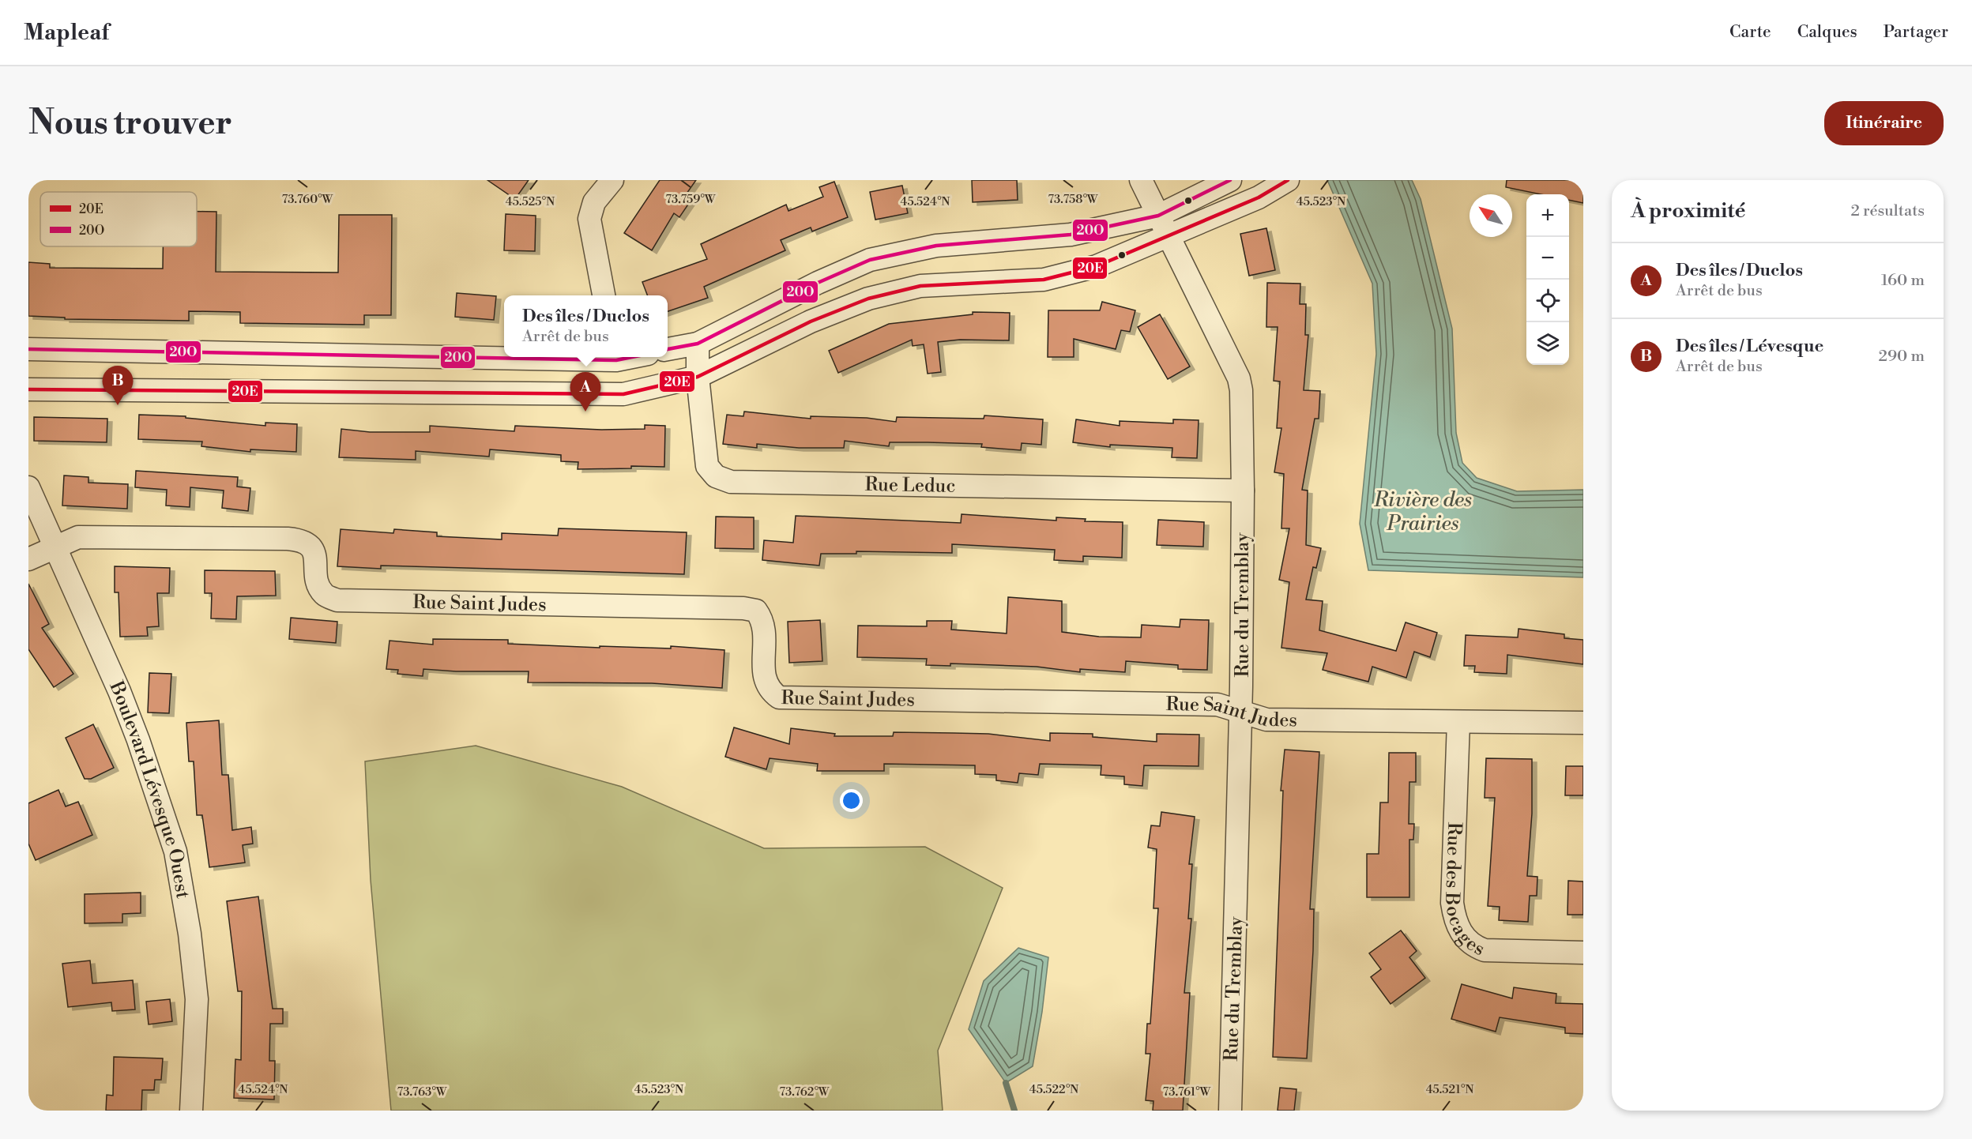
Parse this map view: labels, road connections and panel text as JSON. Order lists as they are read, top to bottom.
{
  "streets": {
    "street": [
      "Rue Leduc",
      "Rue Saint Judes",
      "Rue du Tremblay",
      "Boulevard Lévesque Ouest",
      "Rue des Bocages"
    ]
  },
  "crossings": [
    ["Rue Leduc", "Rue du Tremblay"],
    ["Rue Saint Judes", "Rue du Tremblay"],
    ["Rue Saint Judes", "Boulevard Lévesque Ouest"],
    ["Rue Saint Judes", "Rue des Bocages"]
  ],
  "water": ["Rivière des Prairies"],
  "lines": ["transit line 20E", "transit line 20O"],
  "legend": ["20E", "20O"],
  "north": "top left",
  "page": {
    "header": "Mapleaf",
    "nav": ["Carte", "Calques", "Partager"],
    "buttons": "Itinéraire",
    "title": "Nous trouver",
    "heading": ["À proximité", "2 résultats"],
    "map_buttons": ["+", "−"],
    "list": [
      {
        "mark": "A",
        "name": "Des îles / Duclos",
        "note": "Arrêt de bus",
        "value": "160 m"
      },
      {
        "mark": "B",
        "name": "Des îles / Lévesque",
        "note": "Arrêt de bus",
        "value": "290 m"
      }
    ],
    "popup": ["Des îles / Duclos", "Arrêt de bus"],
    "pins": ["B", "A"]
  },
  "coordinates": [
    "73.760°W",
    "73.759°W",
    "73.758°W",
    "45.525°N",
    "45.524°N",
    "45.523°N",
    "45.522°N",
    "45.521°N",
    "73.763°W",
    "73.762°W",
    "73.761°W"
  ]
}
